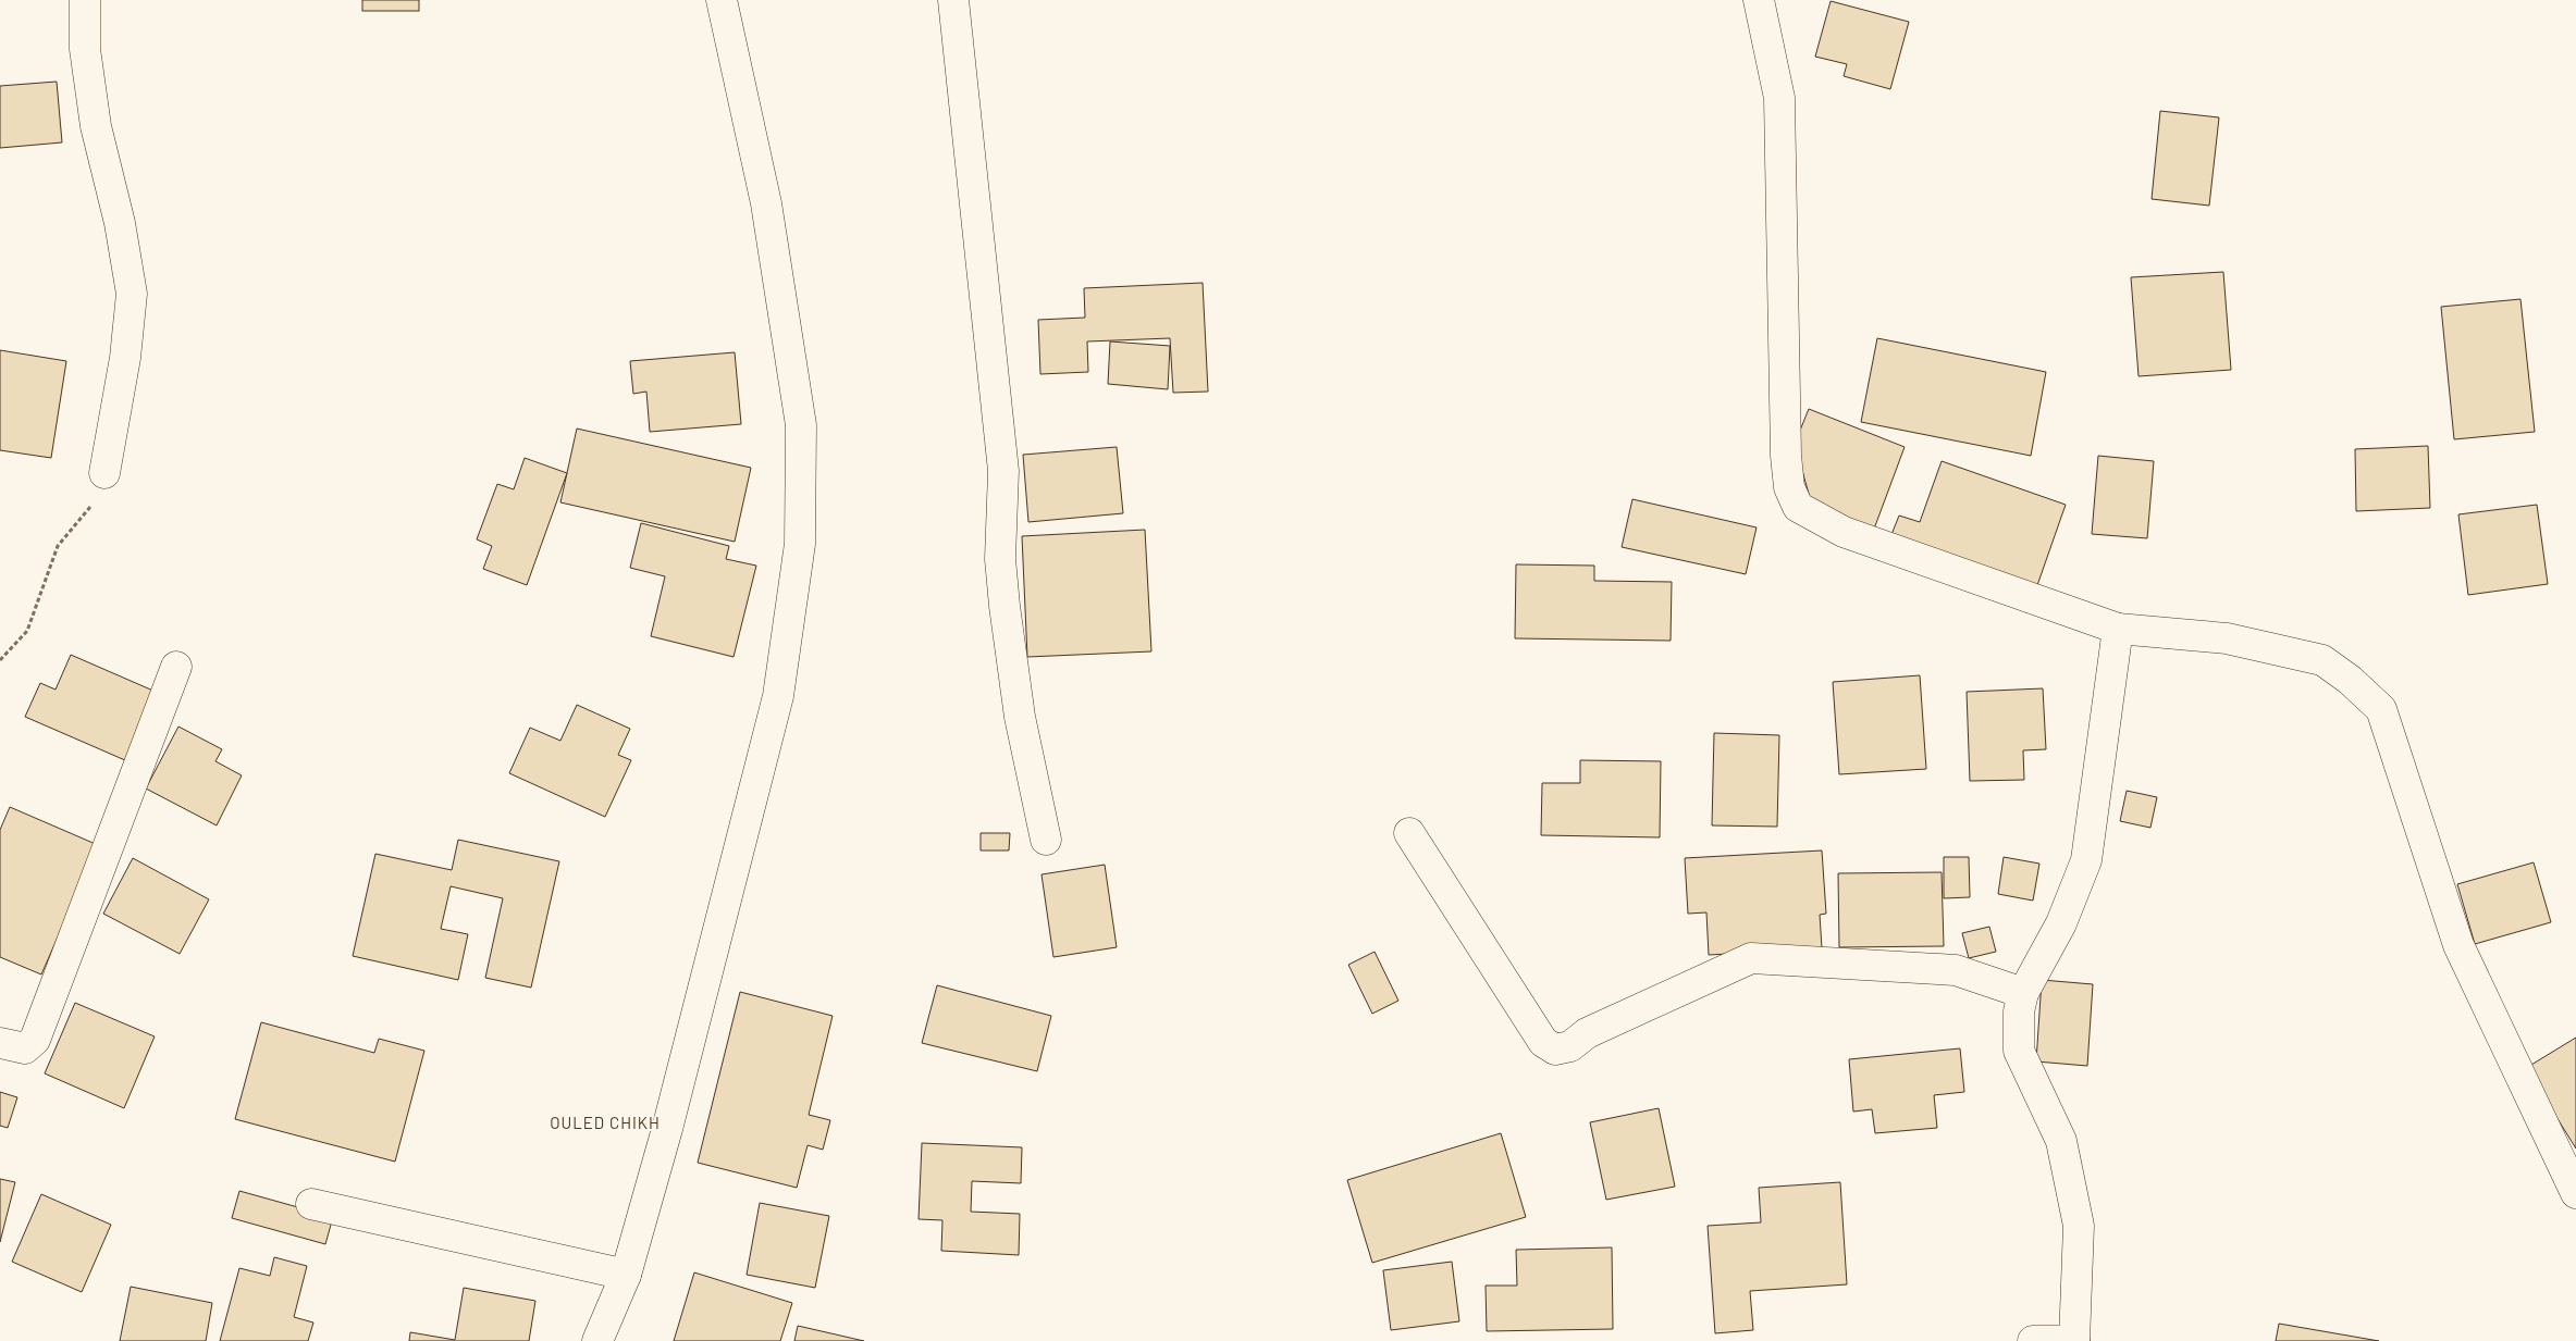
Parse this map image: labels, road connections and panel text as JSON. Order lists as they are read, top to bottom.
{
  "districts": ["OULED CHIKH"]
}
